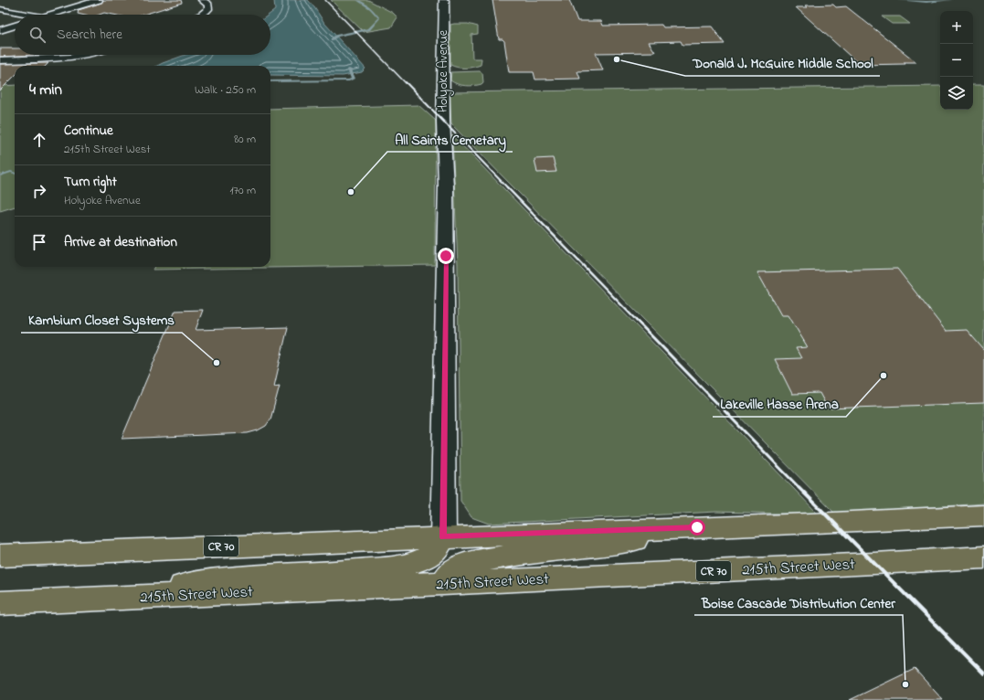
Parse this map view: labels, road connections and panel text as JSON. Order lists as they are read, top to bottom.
{
  "streets": {
    "main road": ["CR 70", "215th Street West"],
    "street": ["Holyoke Avenue"]
  },
  "crossings": [
    ["Holyoke Avenue", "CR 70"]
  ],
  "places": [
    "Donald J. McGuire Middle School",
    "All Saints Cemetary",
    "Kambium Closet Systems",
    "Lakeville Hasse Arena",
    "Boise Cascade Distribution Center"
  ],
  "page": {
    "map_buttons": ["+", "−"],
    "search": "Search here",
    "heading": ["4 min", "Walk · 250 m"],
    "list": [
      ["Continue", "215th Street West", "80 m"],
      ["Turn right", "Holyoke Avenue", "170 m"],
      "Arrive at destination"
    ]
  }
}
